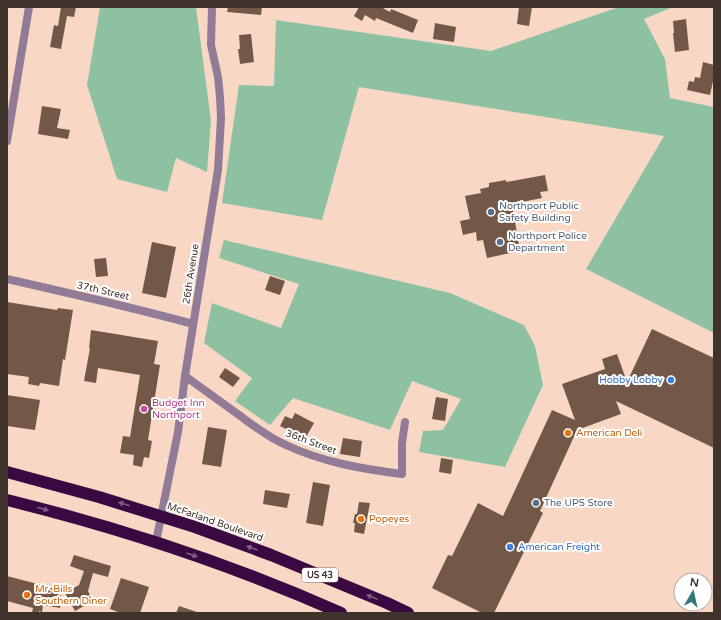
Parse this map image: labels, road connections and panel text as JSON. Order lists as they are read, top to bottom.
{
  "streets": {
    "highway": ["McFarland Boulevard", "US 43"],
    "street": ["26th Avenue", "37th Street", "36th Street"]
  },
  "crossings": [
    ["26th Avenue", "37th Street"],
    ["26th Avenue", "36th Street"],
    ["26th Avenue", "McFarland Boulevard"],
    ["26th Avenue", "US 43"]
  ],
  "places": [
    "Northport Public Safety Building",
    "Northport Police Department",
    "Hobby Lobby",
    "Budget Inn Northport",
    "American Deli",
    "The UPS Store",
    "Popeyes",
    "American Freight",
    "Mr. Bills Southern Diner"
  ],
  "north": "top"
}
